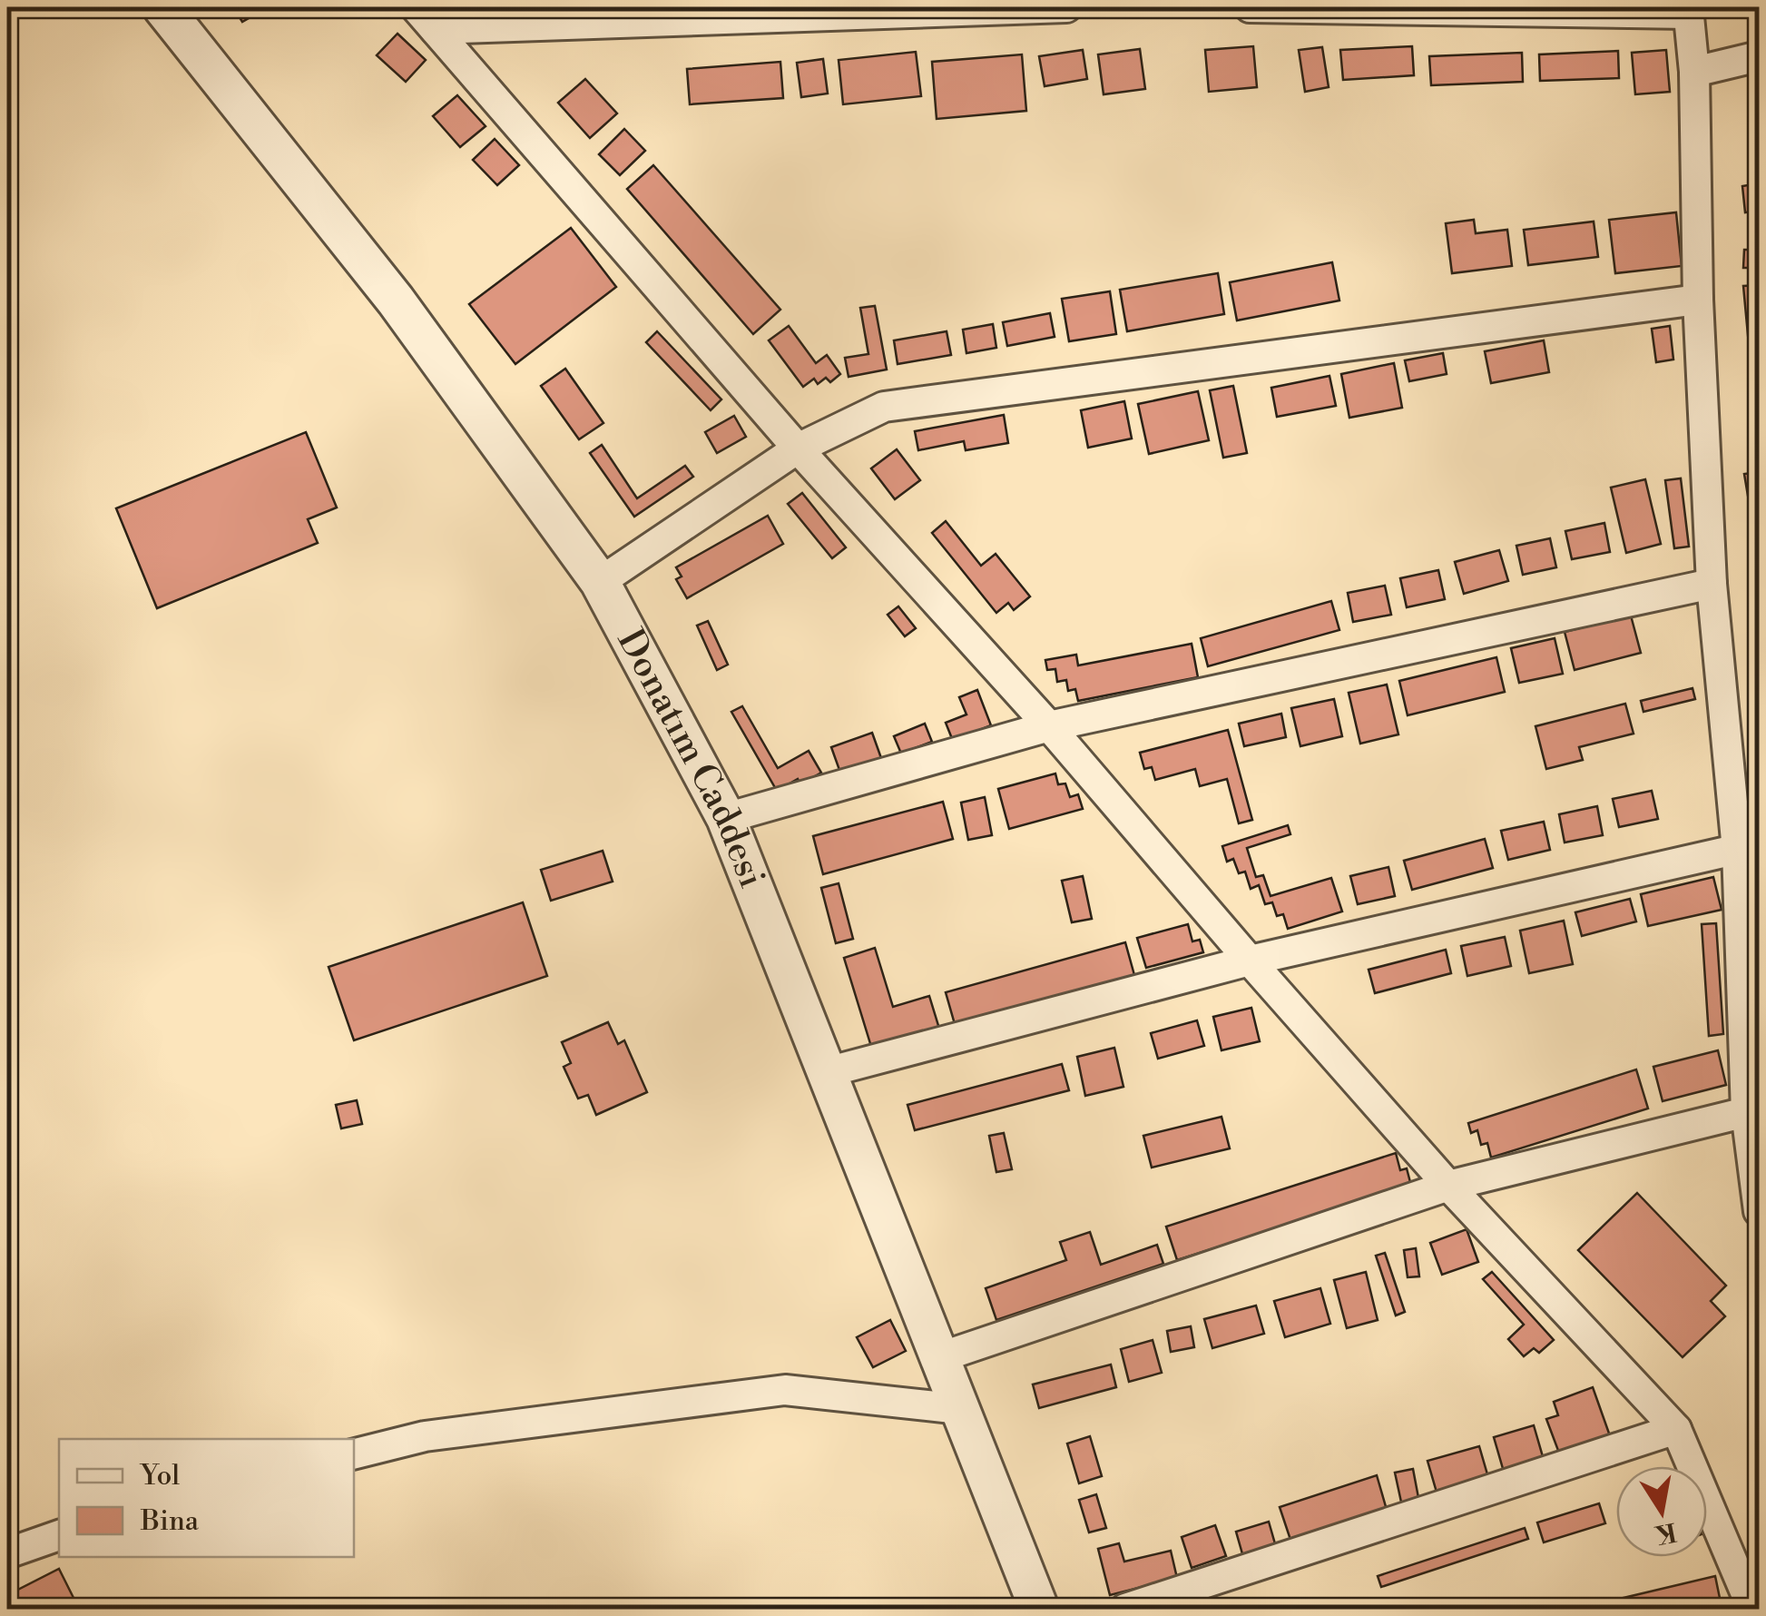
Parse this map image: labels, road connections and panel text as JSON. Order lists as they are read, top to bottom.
{
  "streets": {
    "street": ["Donatım Caddesi"]
  },
  "legend": ["Yol", "Bina"],
  "north": "bottom"
}
